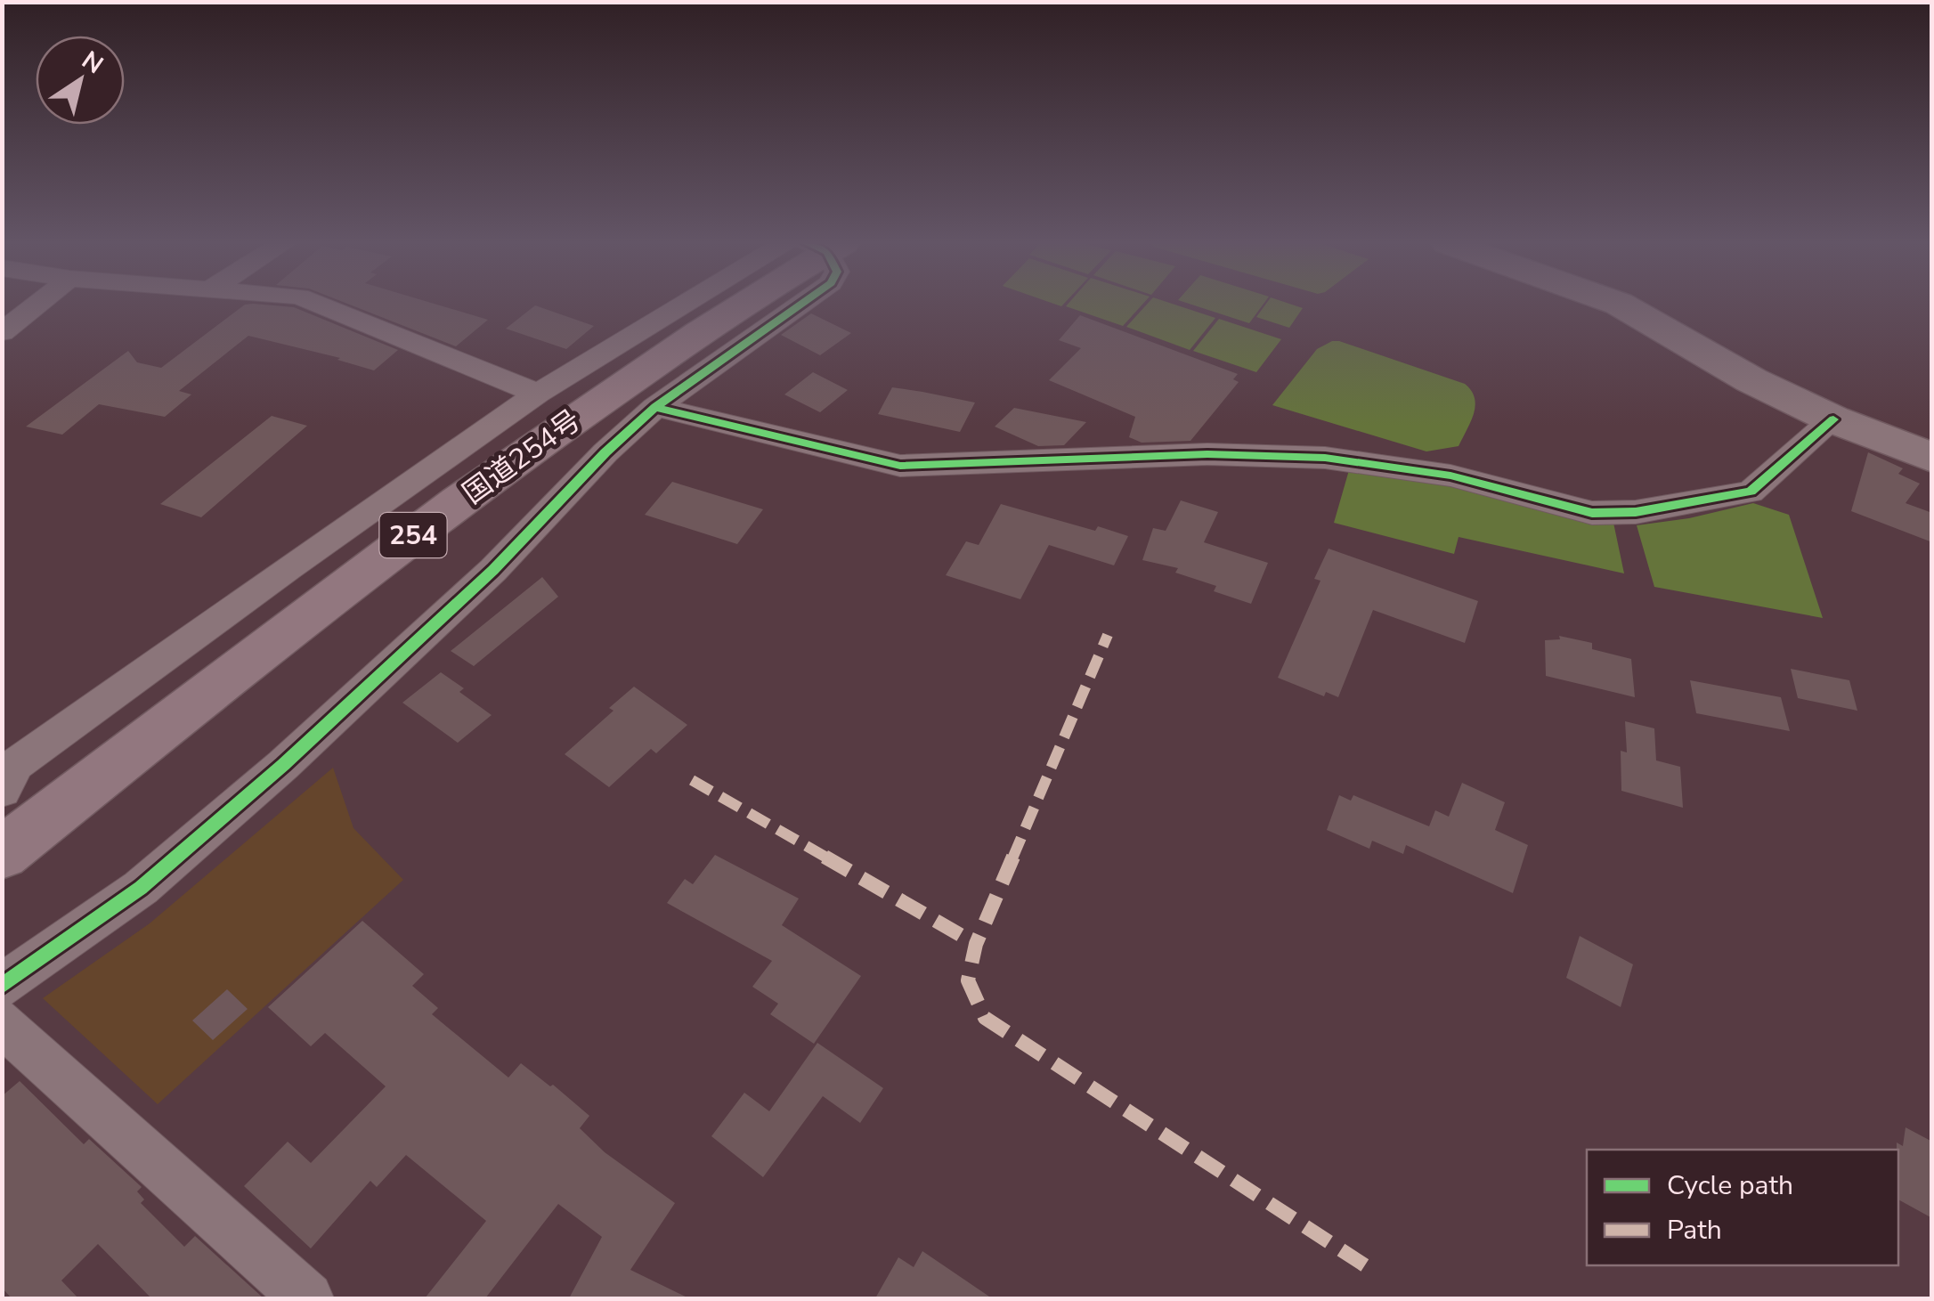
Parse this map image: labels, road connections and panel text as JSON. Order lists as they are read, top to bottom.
{
  "streets": {
    "highway": ["国道254号", "254"]
  },
  "legend": ["Cycle path", "Path"],
  "north": "top right"
}
